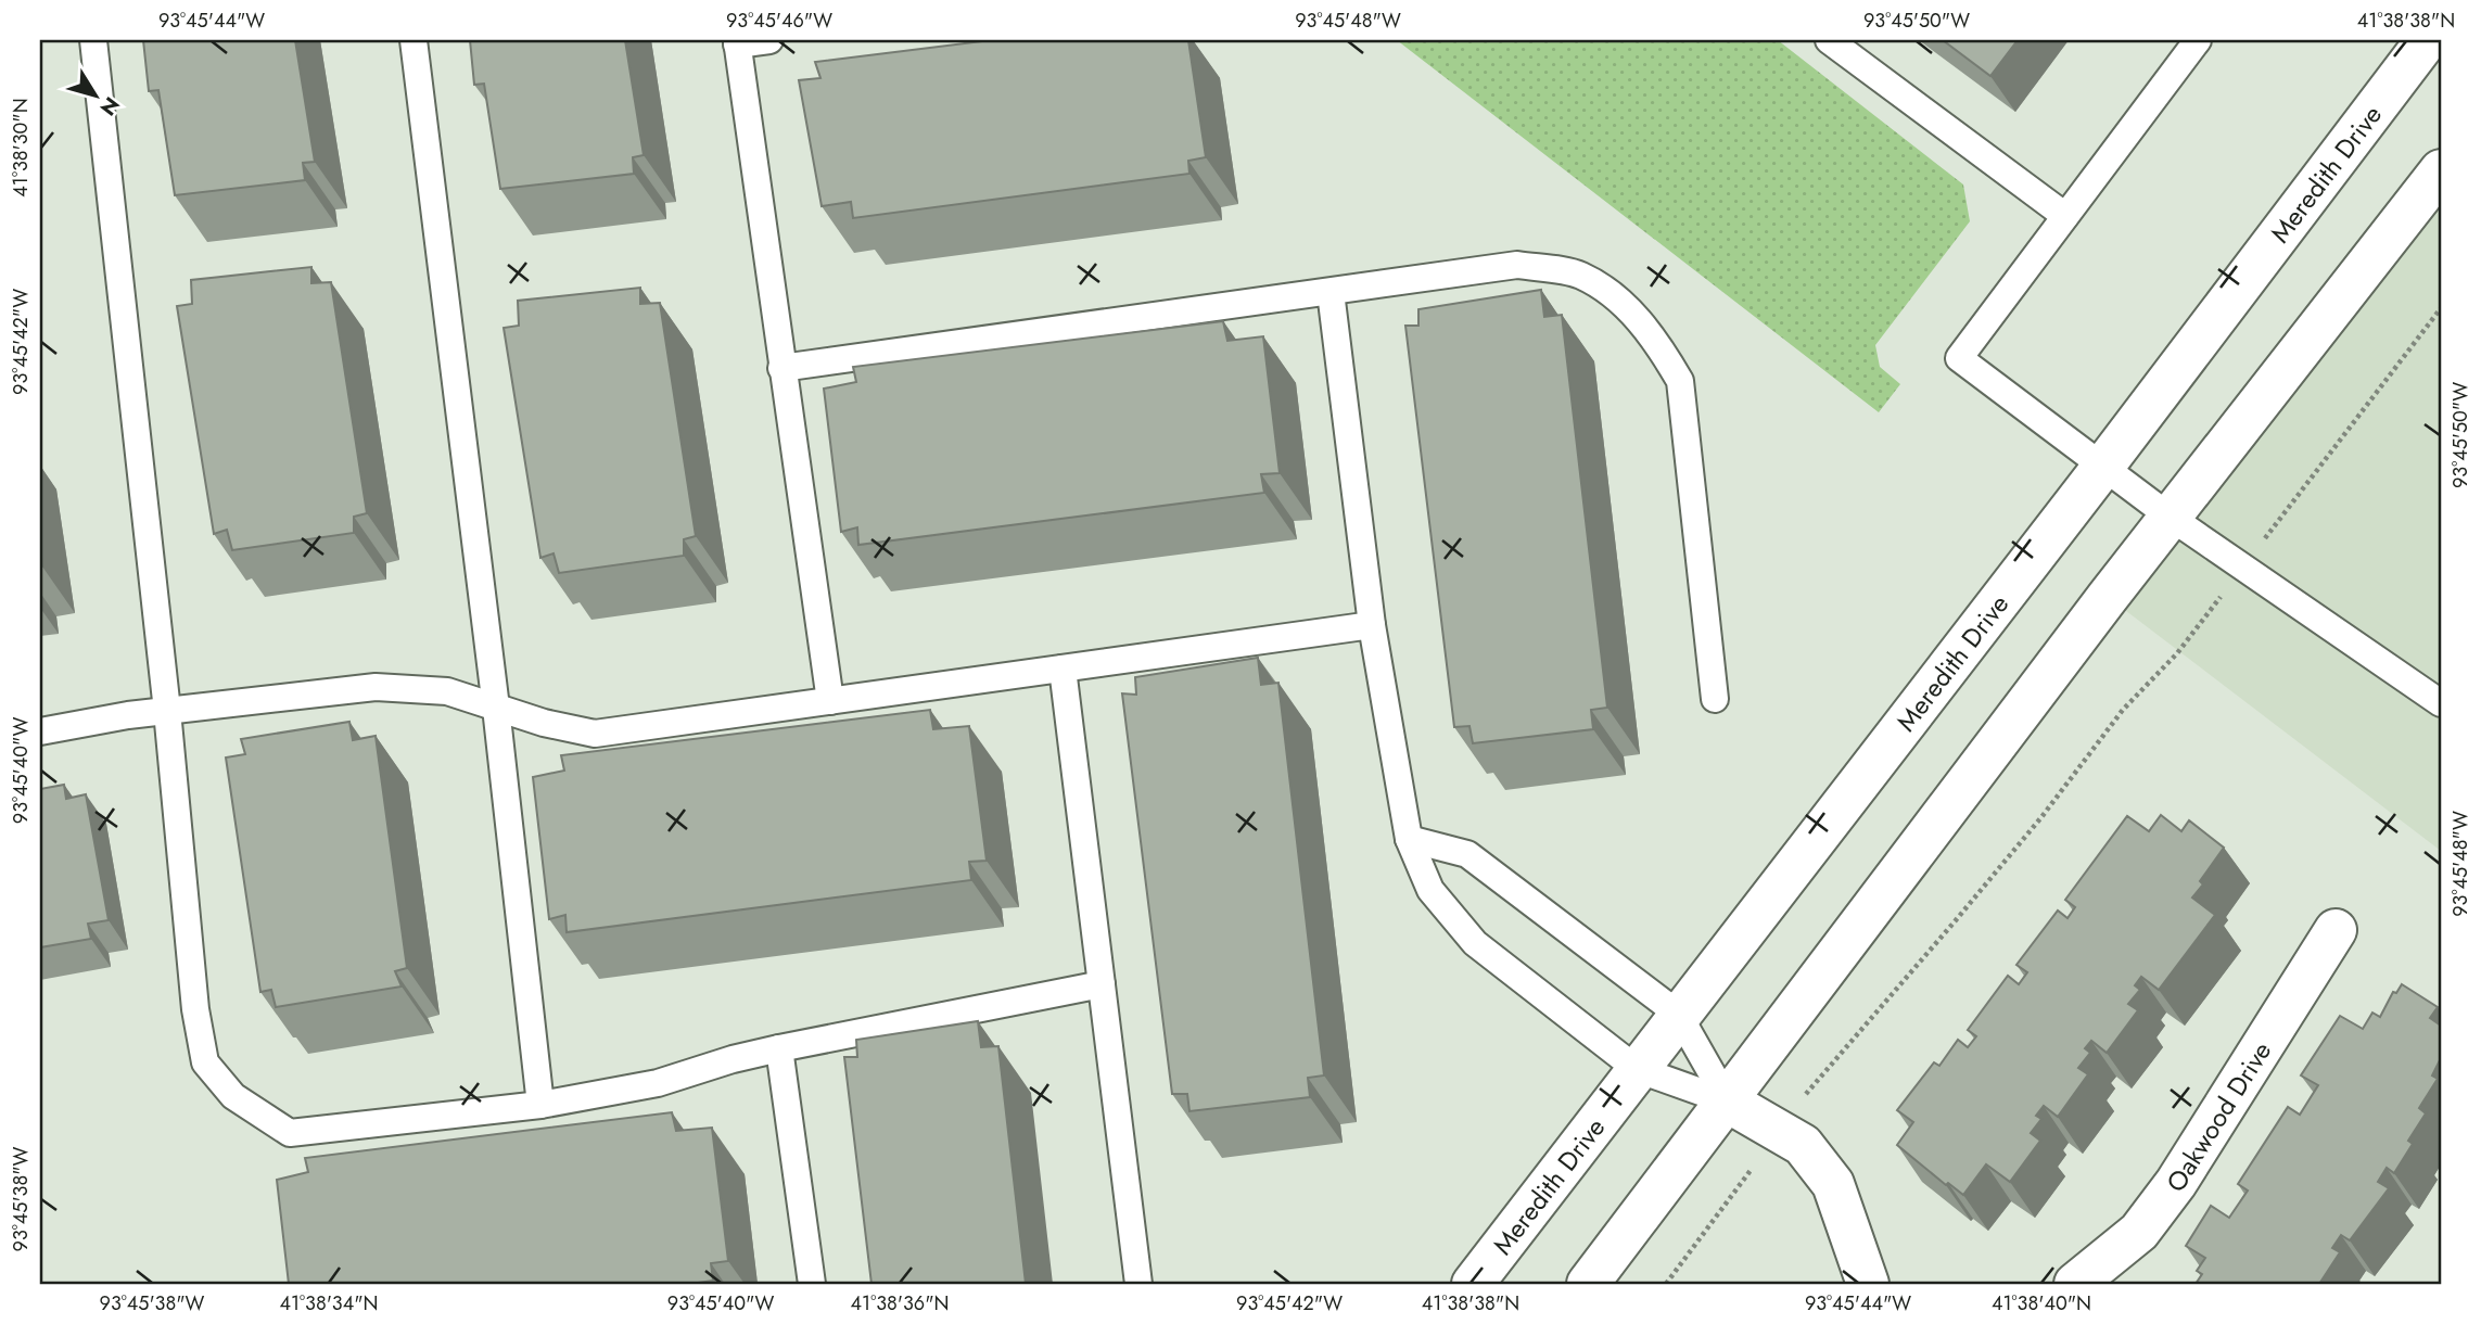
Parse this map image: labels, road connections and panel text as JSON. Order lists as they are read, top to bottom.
{
  "streets": {
    "main road": ["Meredith Drive", "Oakwood Drive"]
  },
  "north": "bottom right",
  "coordinates": [
    "93°45'44\"W",
    "93°45'46\"W",
    "93°45'48\"W",
    "93°45'50\"W",
    "41°38'38\"N",
    "41°38'30\"N",
    "93°45'42\"W",
    "93°45'40\"W",
    "93°45'38\"W",
    "41°38'34\"N",
    "41°38'36\"N",
    "41°38'40\"N"
  ]
}
